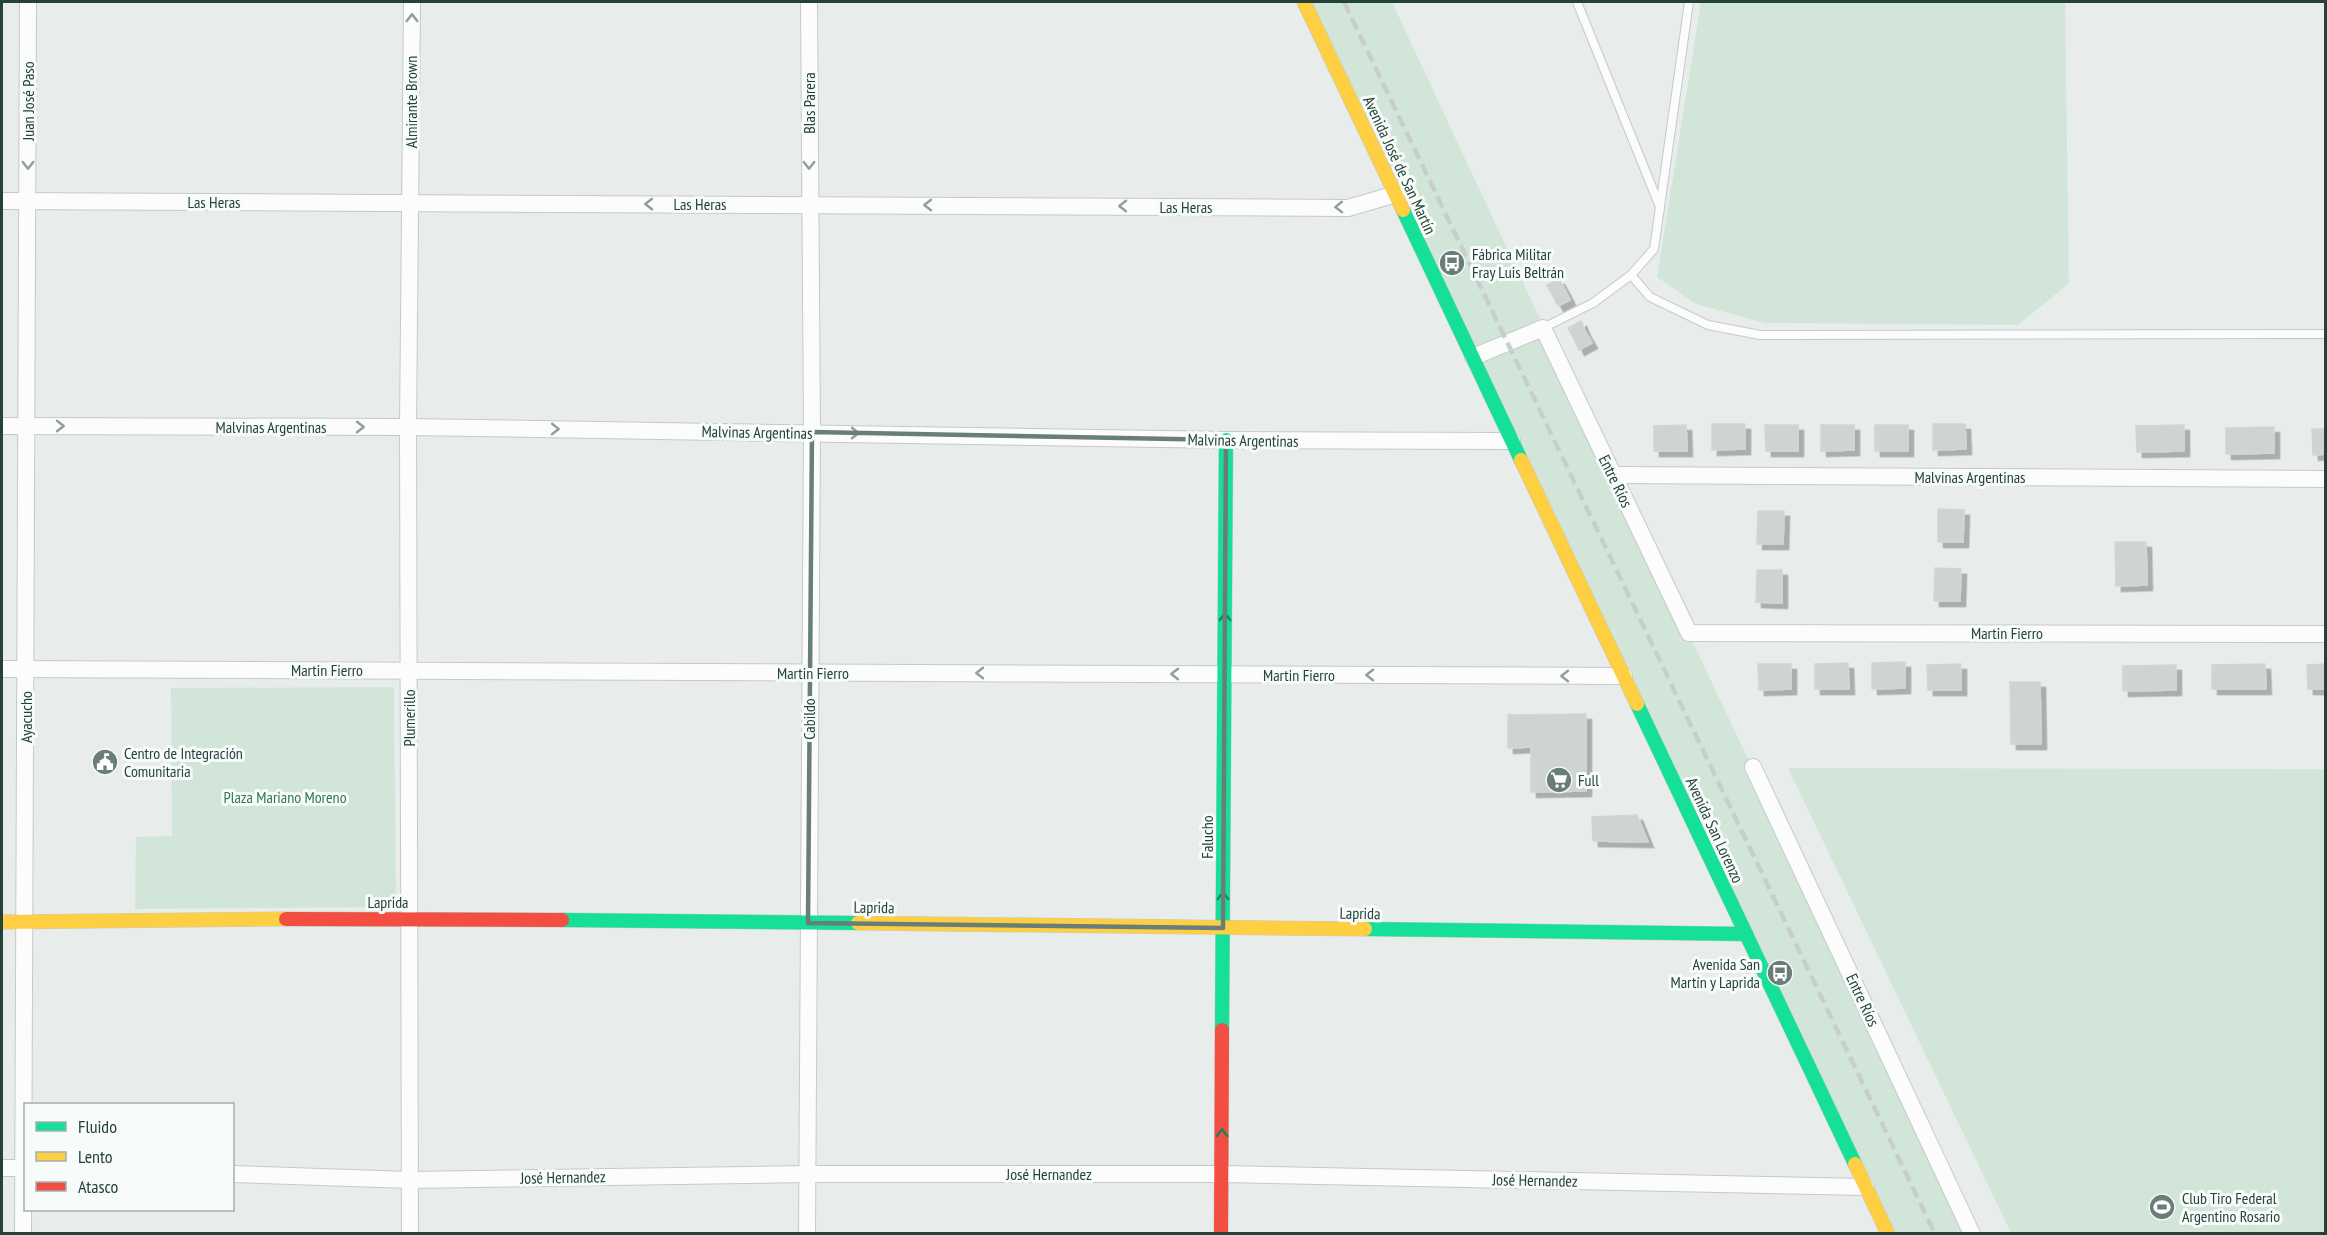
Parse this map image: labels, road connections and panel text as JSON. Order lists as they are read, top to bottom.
{
  "streets": {
    "street": [
      "Juan José Paso",
      "Almirante Brown",
      "Blas Parera",
      "Avenida José de San Martín",
      "Las Heras",
      "Malvinas Argentinas",
      "Entre Ríos",
      "Martin Fierro",
      "Ayacucho",
      "Plumerillo",
      "Cabildo",
      "Avenida San Lorenzo",
      "Falucho",
      "Laprida",
      "José Hernandez"
    ]
  },
  "crossings": [
    ["Juan José Paso", "Las Heras"],
    ["Juan José Paso", "Ayacucho"],
    ["Almirante Brown", "Las Heras"],
    ["Almirante Brown", "Plumerillo"],
    ["Blas Parera", "Las Heras"],
    ["Blas Parera", "Cabildo"],
    ["Avenida José de San Martín", "Las Heras"],
    ["Avenida José de San Martín", "Malvinas Argentinas"],
    ["Avenida José de San Martín", "Avenida San Lorenzo"],
    ["Las Heras", "Ayacucho"],
    ["Las Heras", "Plumerillo"],
    ["Las Heras", "Cabildo"],
    ["Malvinas Argentinas", "Entre Ríos"],
    ["Malvinas Argentinas", "Ayacucho"],
    ["Malvinas Argentinas", "Plumerillo"],
    ["Malvinas Argentinas", "Cabildo"],
    ["Malvinas Argentinas", "Avenida San Lorenzo"],
    ["Malvinas Argentinas", "Falucho"],
    ["Entre Ríos", "Martin Fierro"],
    ["Martin Fierro", "Ayacucho"],
    ["Martin Fierro", "Plumerillo"],
    ["Martin Fierro", "Cabildo"],
    ["Martin Fierro", "Avenida San Lorenzo"],
    ["Martin Fierro", "Falucho"],
    ["Ayacucho", "Laprida"],
    ["Plumerillo", "Laprida"],
    ["Plumerillo", "José Hernandez"],
    ["Cabildo", "Laprida"],
    ["Cabildo", "José Hernandez"],
    ["Avenida San Lorenzo", "Laprida"],
    ["Avenida San Lorenzo", "José Hernandez"],
    ["Falucho", "Laprida"],
    ["Falucho", "José Hernandez"]
  ],
  "one_way": [
    "Juan José Paso",
    "Almirante Brown",
    "Blas Parera",
    "Las Heras",
    "Malvinas Argentinas",
    "Martin Fierro",
    "Falucho"
  ],
  "parks": ["Plaza Mariano Moreno"],
  "places": {
    "bus stop": ["Fábrica Militar Fray Luis Beltrán", "Avenida San Martín y Laprida"],
    "public building": ["Centro de Integración Comunitaria"],
    "supermarket": ["Full"],
    "sports": ["Club Tiro Federal Argentino Rosario"]
  },
  "legend": ["Fluido", "Lento", "Atasco"]
}
